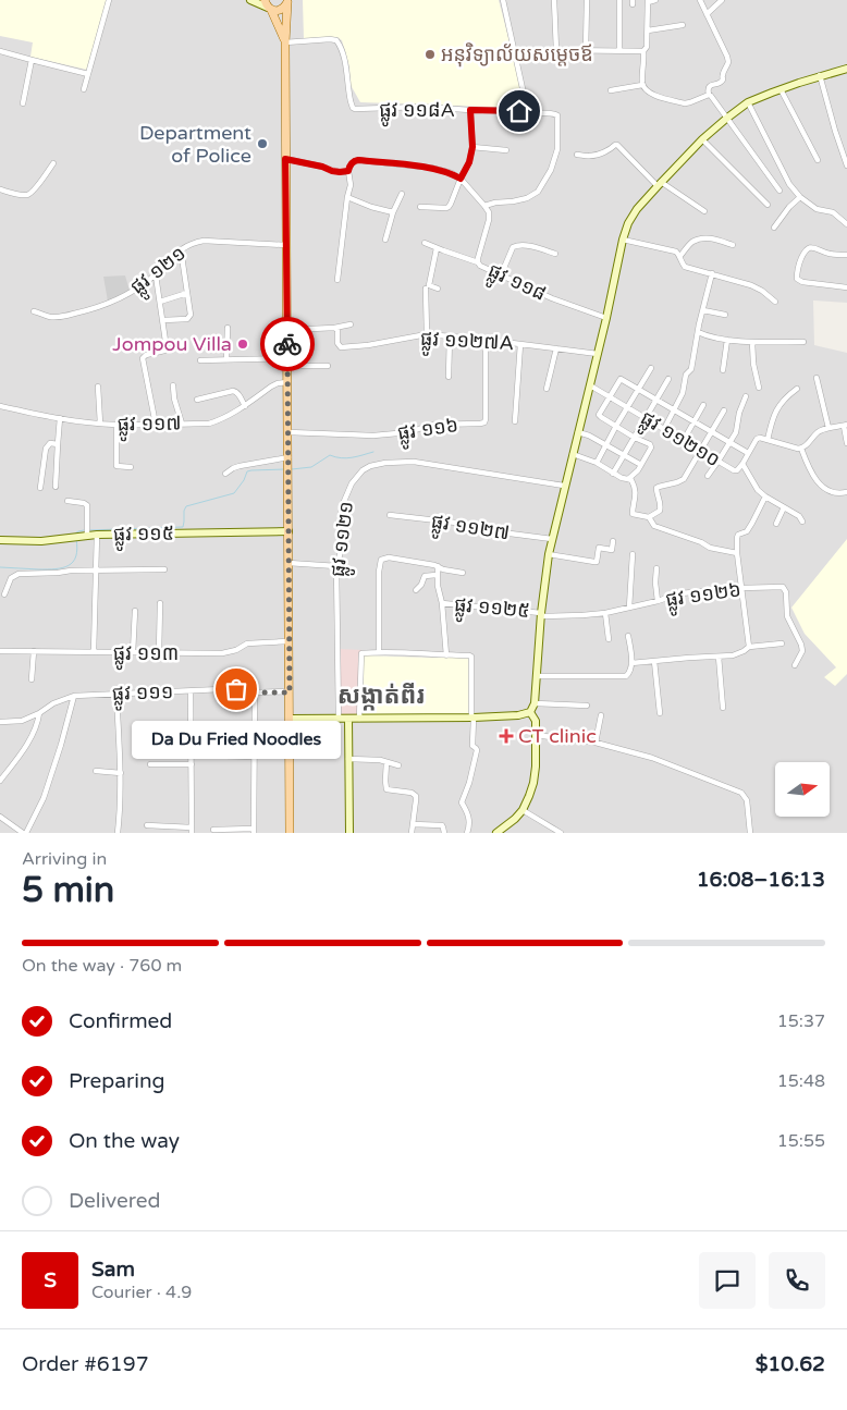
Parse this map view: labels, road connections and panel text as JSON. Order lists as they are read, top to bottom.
{
  "streets": {
    "main road": ["ផ្លូវ ១១៥"],
    "street": [
      "ផ្លូវ ១១៨A",
      "ផ្លូវ ១២១",
      "ផ្លូវ ១១៨",
      "ផ្លូវ ១១២៧A",
      "ផ្លូវ ១១៧",
      "ផ្លូវ ១១៦",
      "ផ្លូវ ១១២១០",
      "ផ្លូវ ១១២៧",
      "ផ្លូវ ១១២១",
      "ផ្លូវ ១១២៦",
      "ផ្លូវ ១១២៥",
      "ផ្លូវ ១១៣",
      "ផ្លូវ ១១១"
    ]
  },
  "crossings": [
    ["ផ្លូវ ១១៨A", "ផ្លូវ ១១៨"],
    ["ផ្លូវ ១១២៧A", "ផ្លូវ ១១៦"],
    ["ផ្លូវ ១១២៦", "ផ្លូវ ១១២៥"]
  ],
  "districts": ["សង្កាត់ពីរ"],
  "places": {
    "other": [
      "អនុវិទ្យាល័យសម្តេចឪ",
      "Department of Police",
      "Jompou Villa",
      "Da Du Fried Noodles"
    ],
    "health": ["CT clinic"]
  },
  "north": "right",
  "page": {
    "bubble": "Da Du Fried Noodles",
    "heading": ["5 min", "Arriving in", "16:08–16:13"],
    "panel": [
      "Sam",
      "Courier · 4.9",
      "Order #6197",
      "$10.62"
    ],
    "bar": "On the way · 760 m",
    "list": [
      ["Confirmed", "15:37"],
      ["Preparing", "15:48"],
      ["On the way", "15:55"],
      "Delivered"
    ],
    "round": "S"
  }
}
